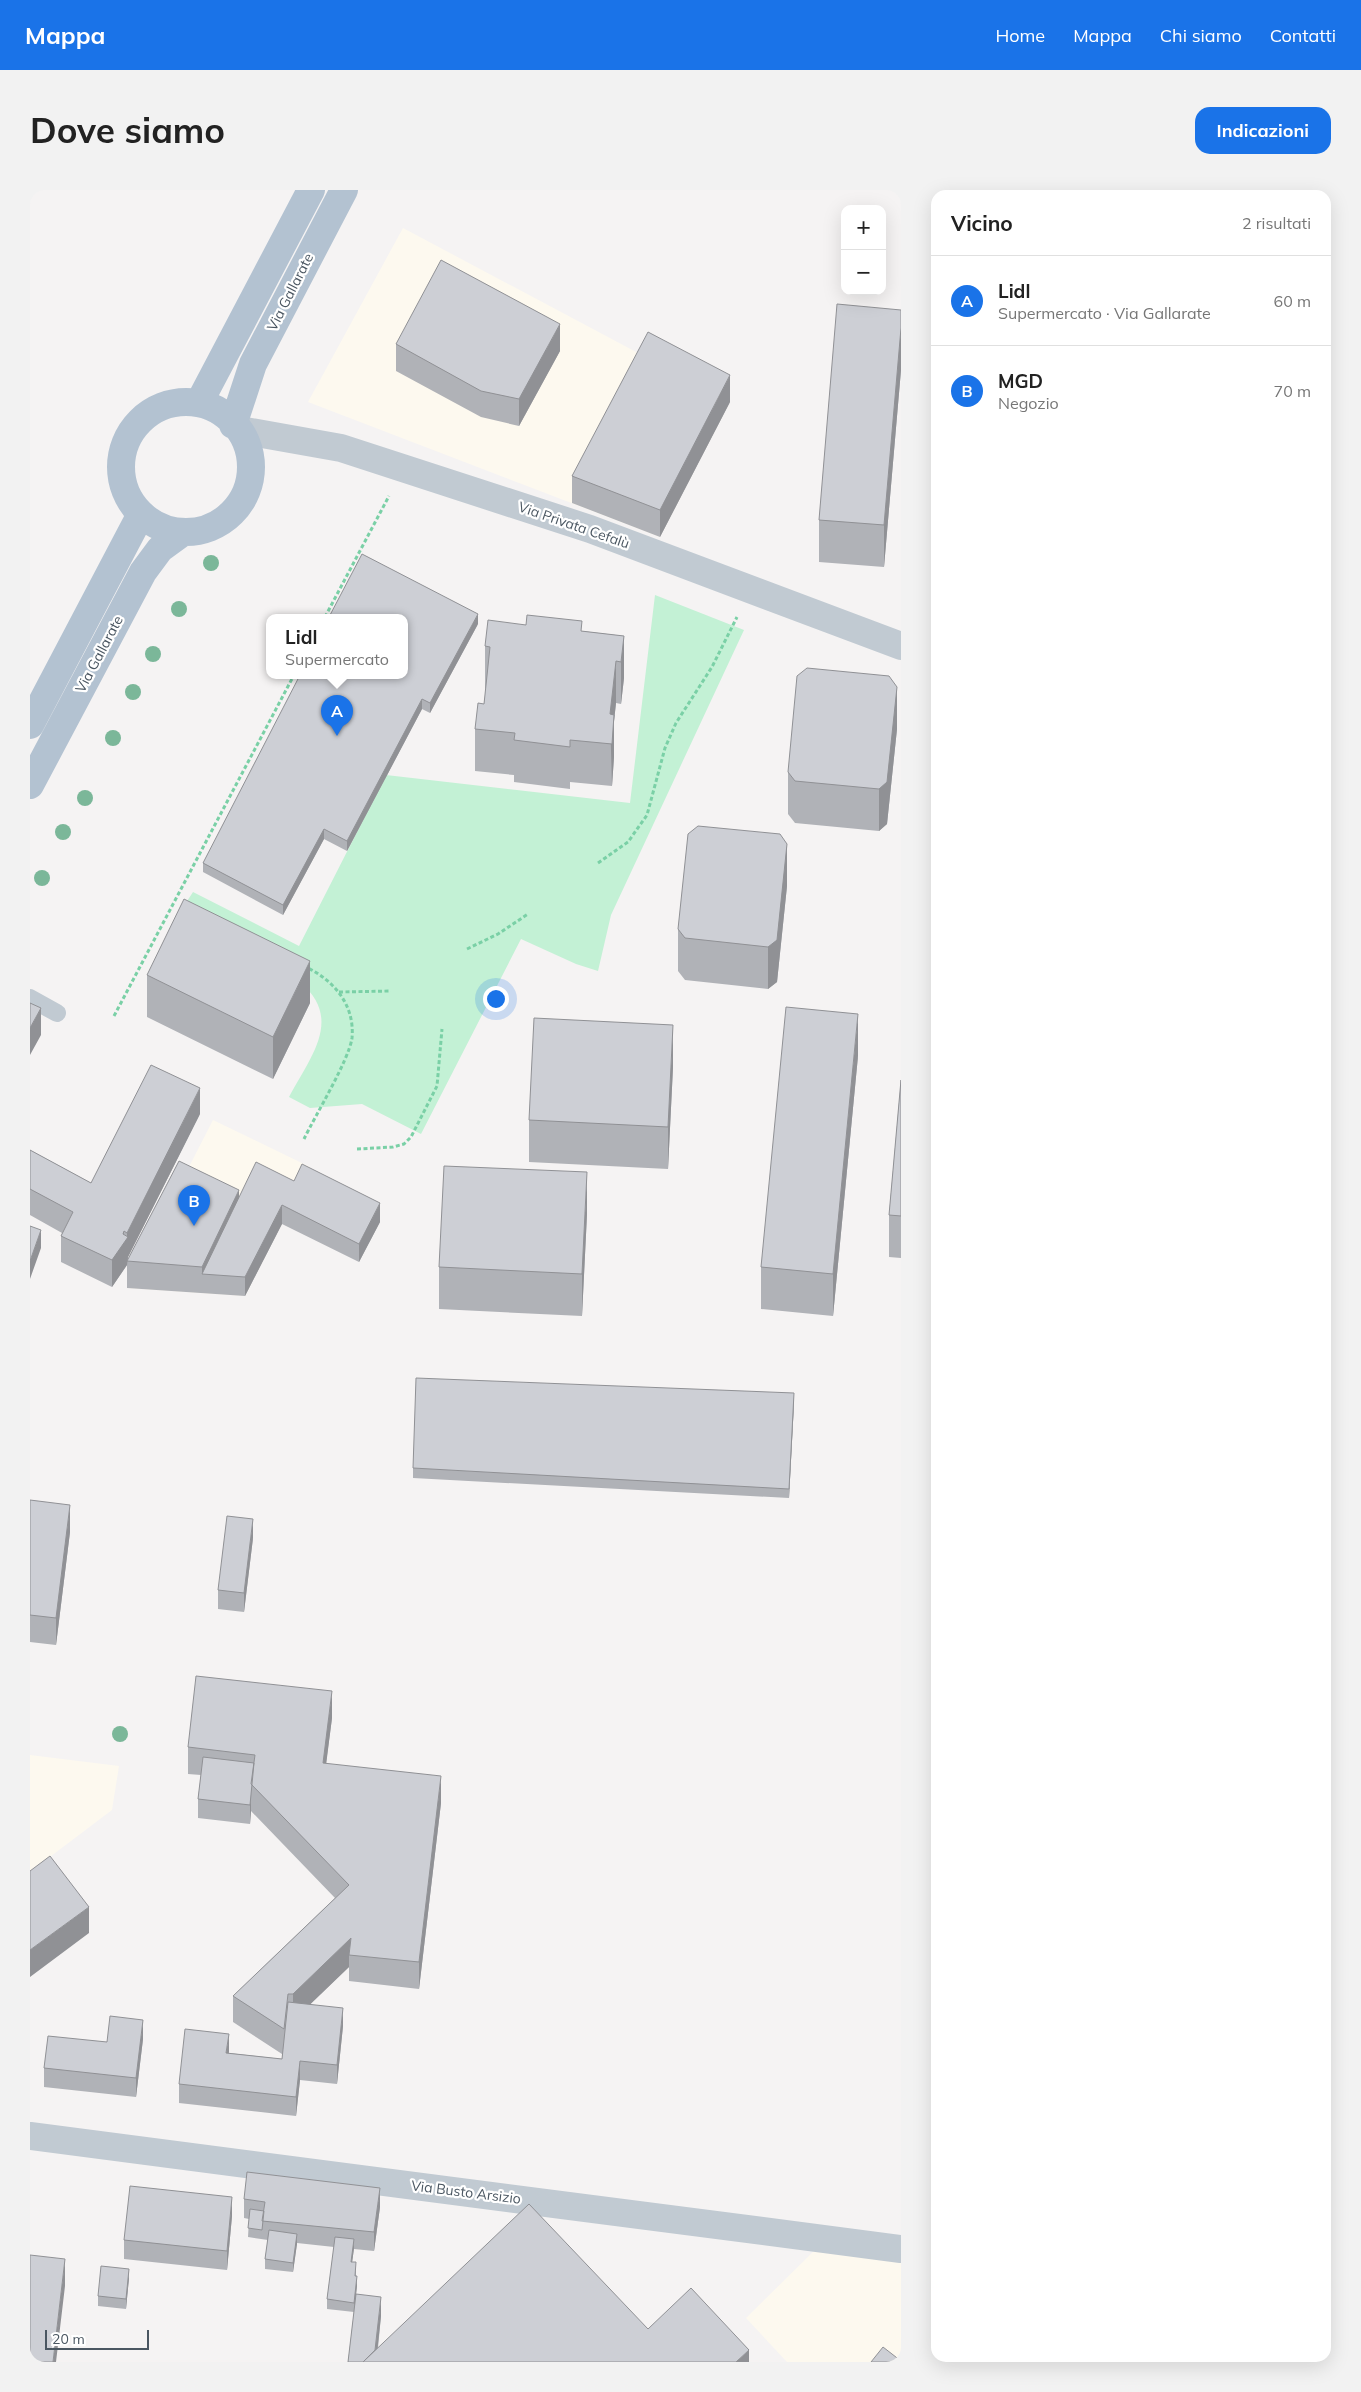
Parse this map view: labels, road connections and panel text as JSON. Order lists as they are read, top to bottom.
{
  "streets": {
    "main road": ["Via Gallarate"],
    "street": ["Via Privata Cefalù", "Via Busto Arsizio"]
  },
  "crossings": [
    ["Via Gallarate", "Via Privata Cefalù"]
  ],
  "scale_bar": "20 m",
  "page": {
    "header": "Mappa",
    "nav": [
      "Home",
      "Mappa",
      "Chi siamo",
      "Contatti"
    ],
    "buttons": "Indicazioni",
    "title": "Dove siamo",
    "heading": ["Vicino", "2 risultati"],
    "map_buttons": ["+", "−"],
    "list": [
      {
        "mark": "A",
        "name": "Lidl",
        "note": "Supermercato · Via Gallarate",
        "value": "60 m"
      },
      {
        "mark": "B",
        "name": "MGD",
        "note": "Negozio",
        "value": "70 m"
      }
    ],
    "popup": ["Lidl", "Supermercato"],
    "pins": ["A", "B"],
    "scale": "20 m"
  }
}
